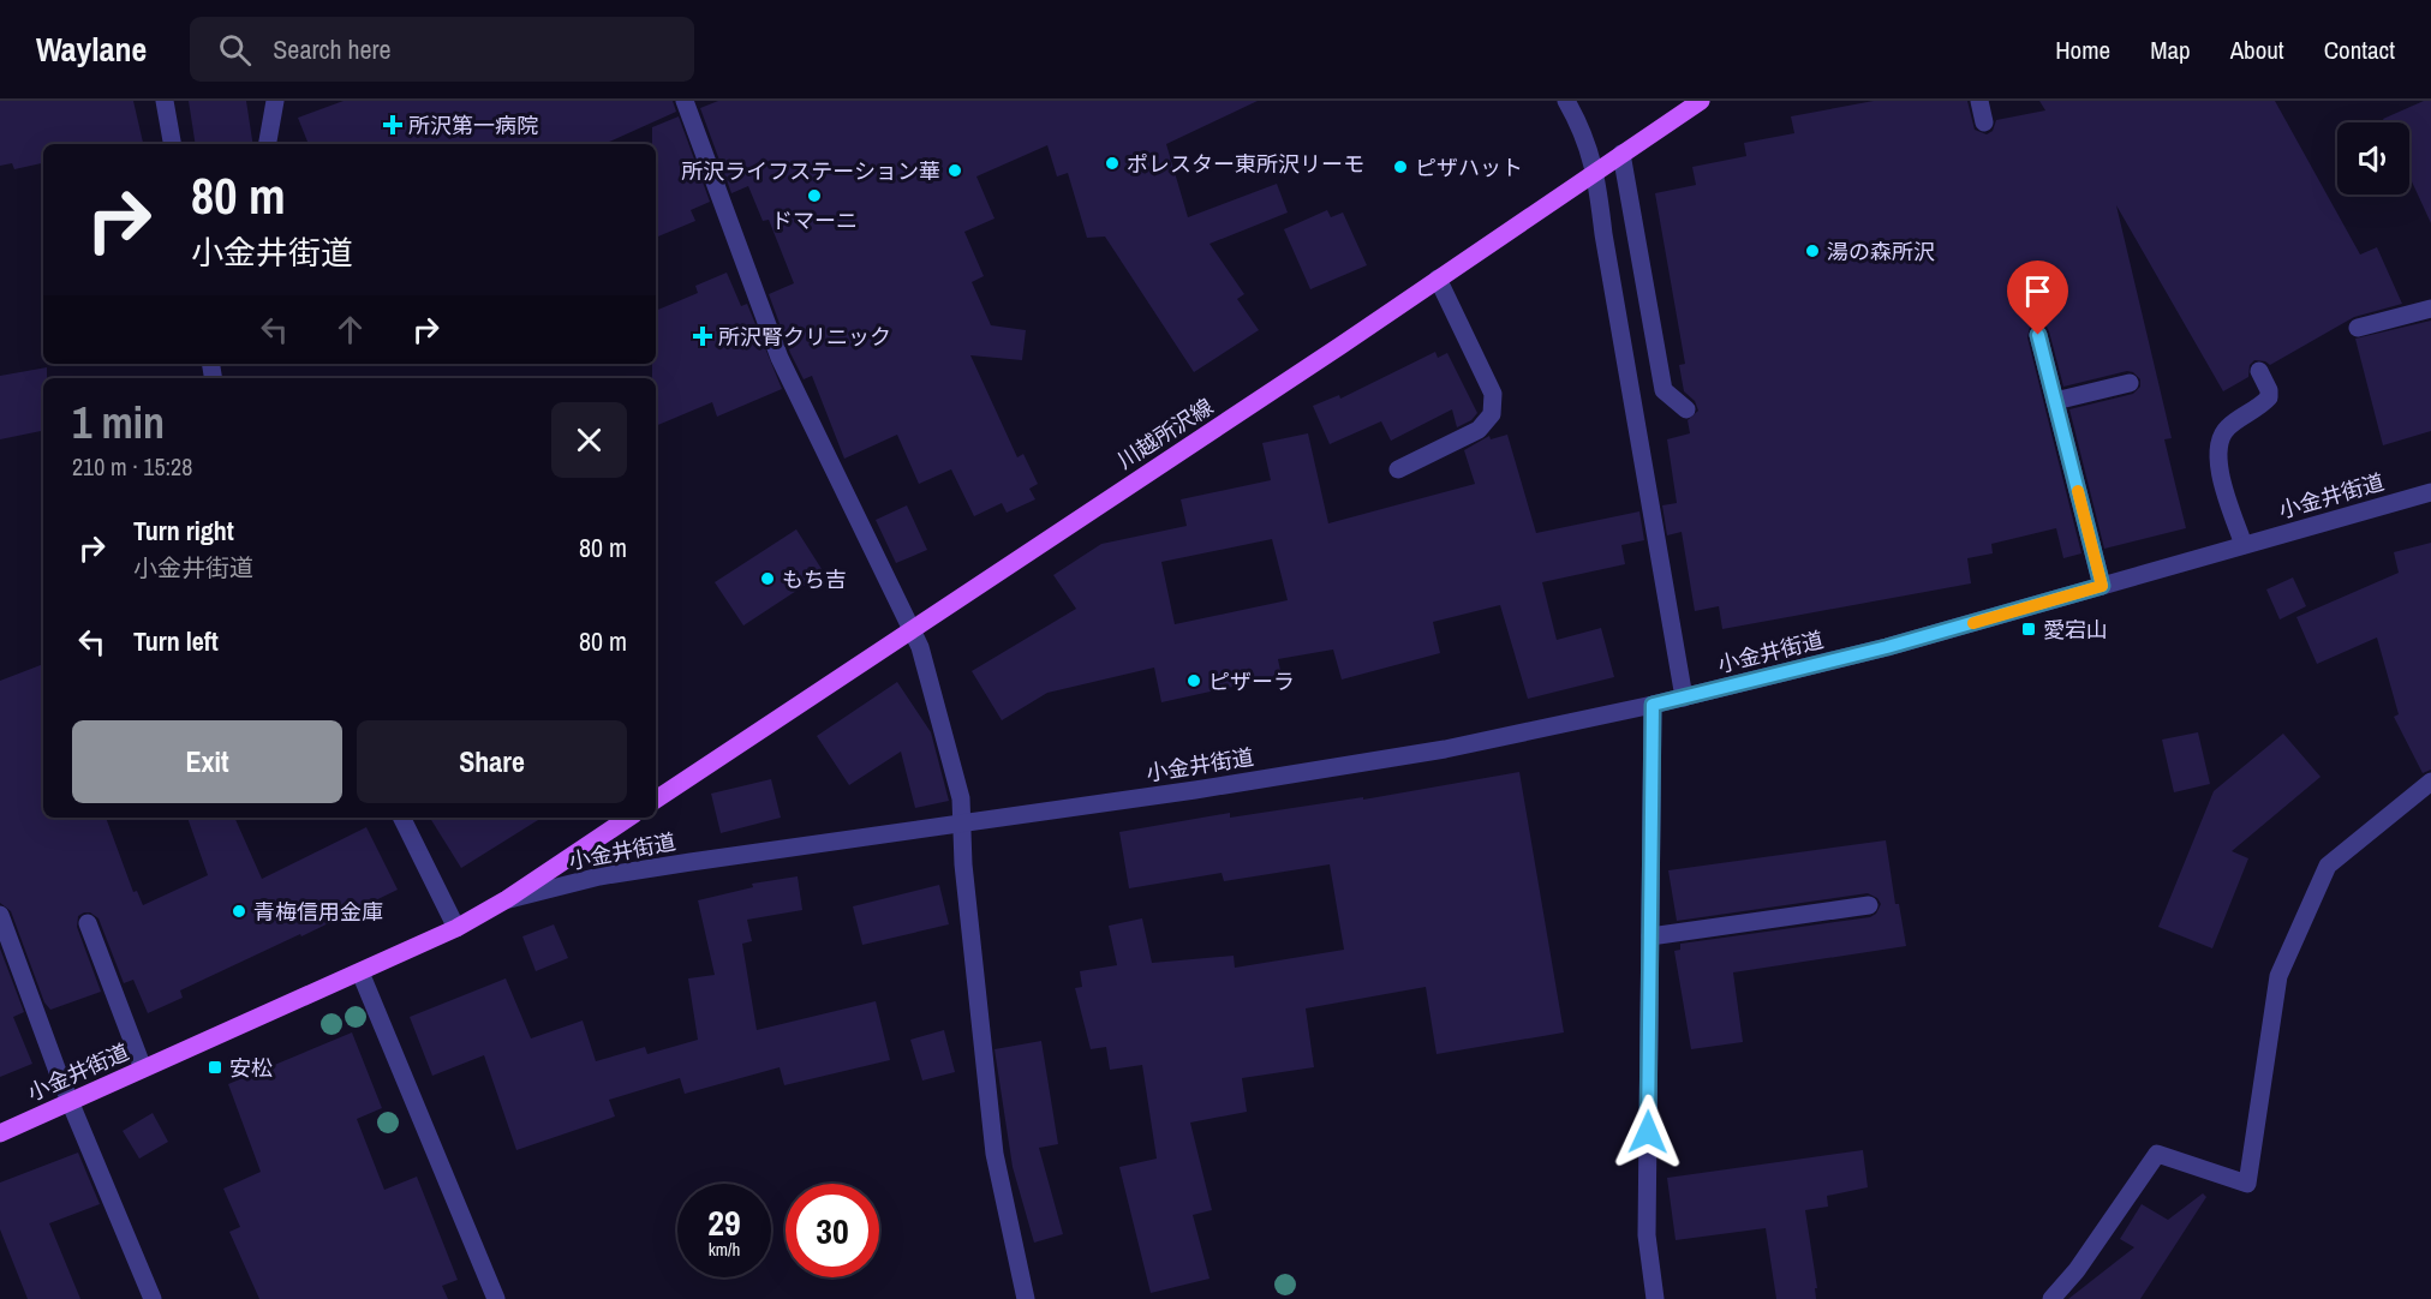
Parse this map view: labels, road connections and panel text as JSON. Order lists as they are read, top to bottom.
{
  "streets": {
    "main road": ["川越所沢線", "小金井街道"]
  },
  "places": {
    "health": ["所沢第一病院", "所沢腎クリニック"],
    "other": [
      "ポレスター東所沢リーモ",
      "ピザハット",
      "所沢ライフステーション華",
      "ドマーニ",
      "湯の森所沢",
      "もち吉",
      "ピザーラ",
      "青梅信用金庫"
    ],
    "transit": ["愛宕山", "安松"]
  },
  "page": {
    "header": "Waylane",
    "search": "Search here",
    "nav": [
      "Home",
      "Map",
      "About",
      "Contact"
    ],
    "turn": ["80 m", "小金井街道"],
    "heading": ["1 min", "210 m · 15:28"],
    "list": [
      {
        "name": "Turn right",
        "note": "小金井街道",
        "value": "80 m"
      },
      {
        "name": "Turn left",
        "value": "80 m"
      }
    ],
    "buttons": ["Exit", "Share"],
    "speed": "29 km/h",
    "limit": "30"
  }
}
